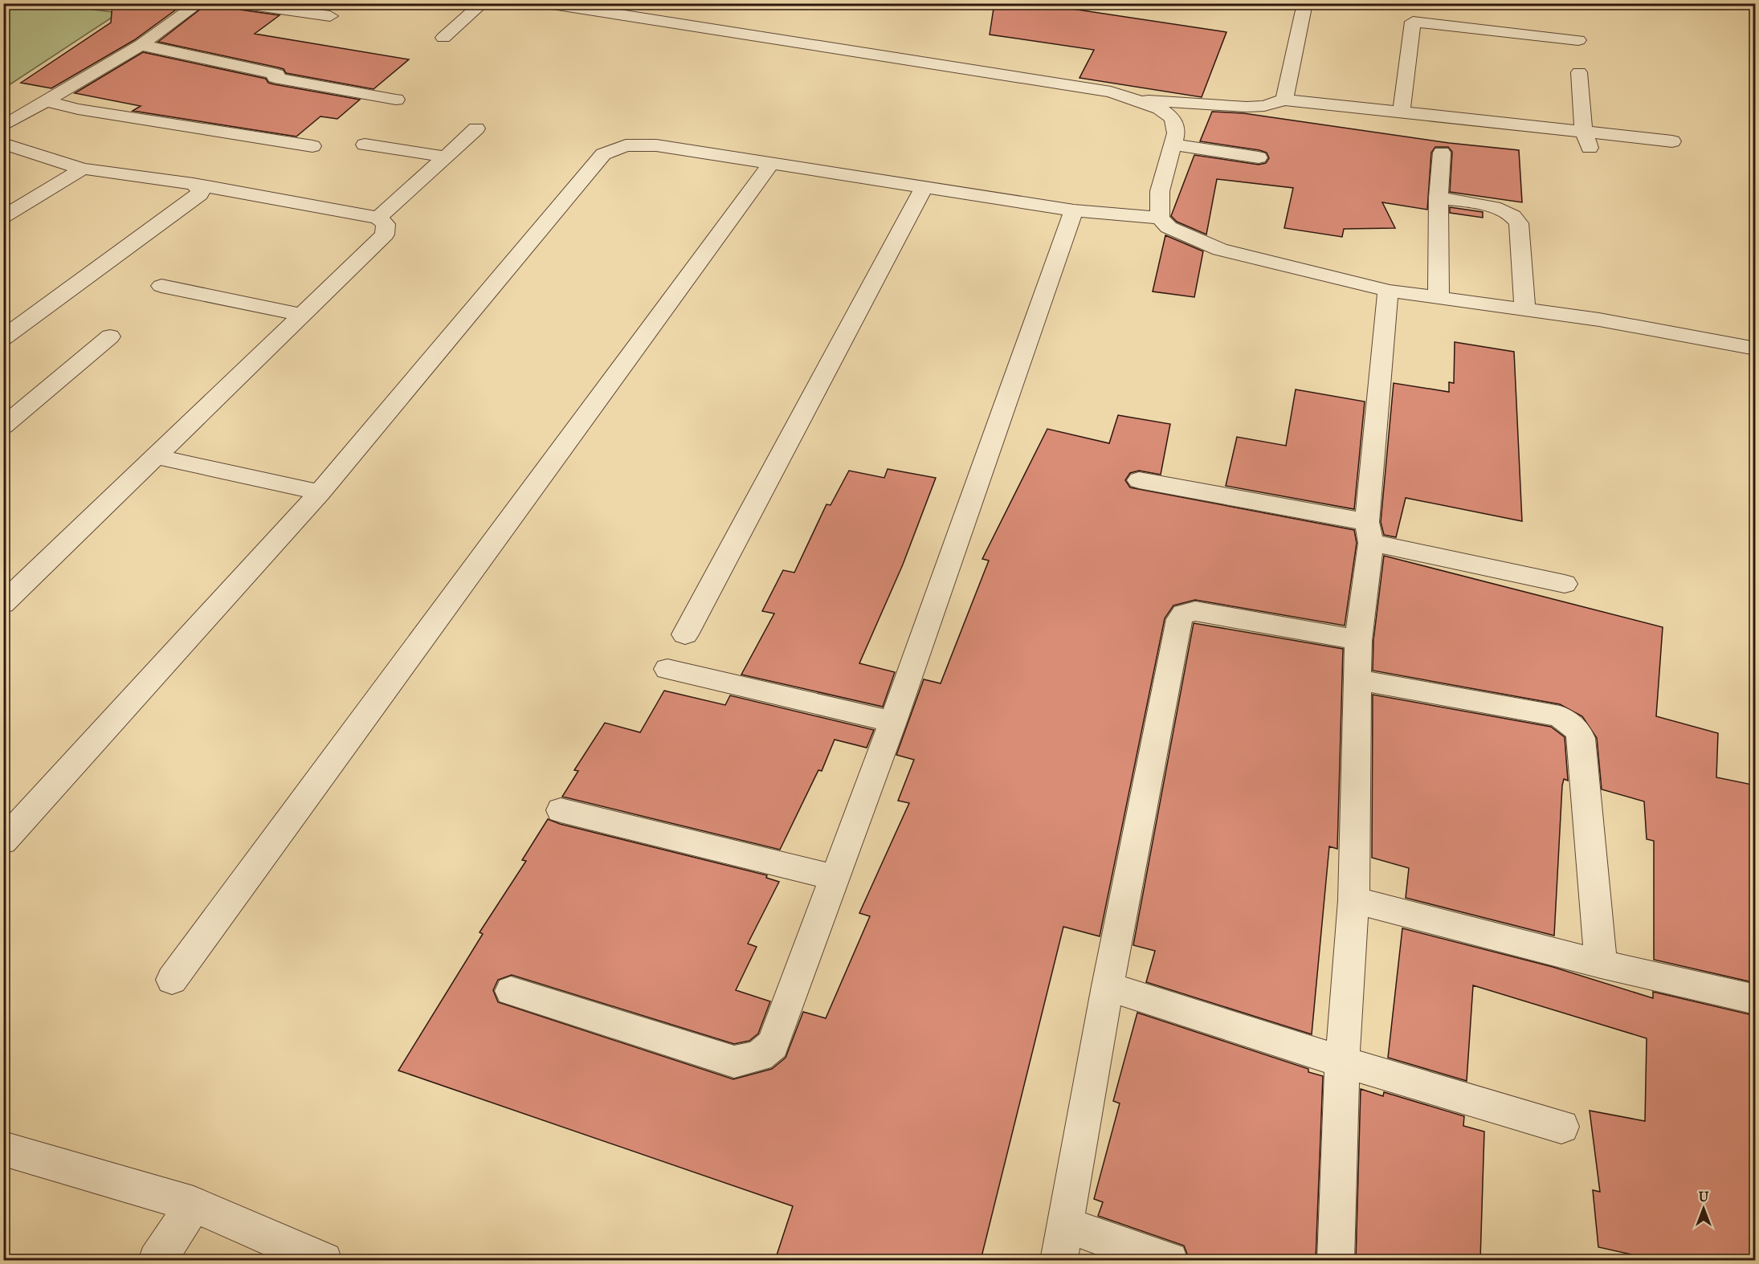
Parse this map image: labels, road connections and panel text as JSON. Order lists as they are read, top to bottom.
{
  "north": "top"
}
